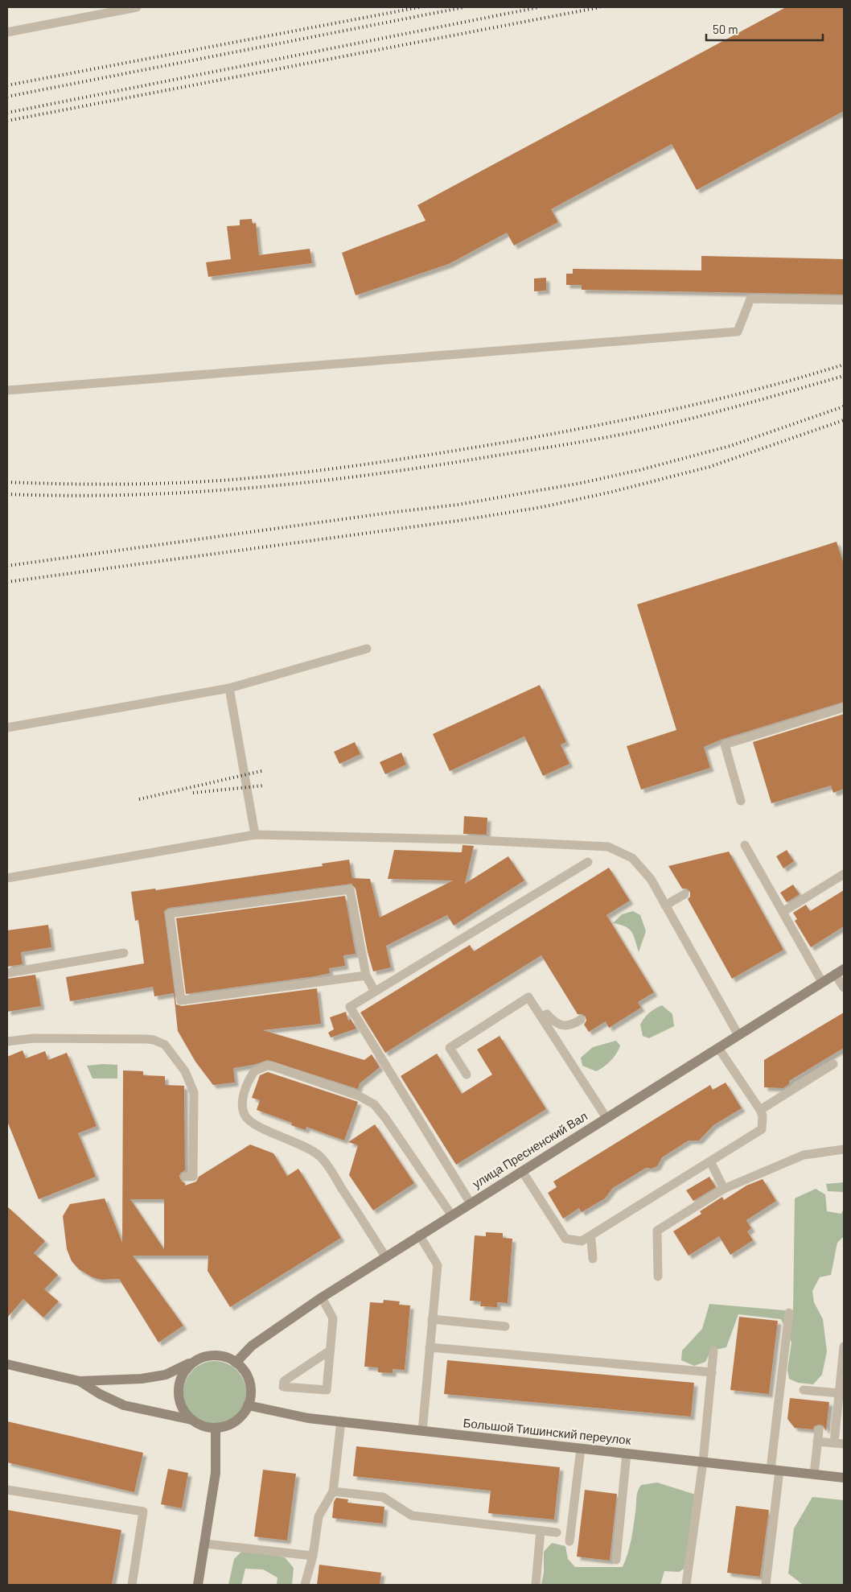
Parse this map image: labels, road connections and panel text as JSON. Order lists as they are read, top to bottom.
{
  "streets": {
    "main road": ["улица Пресненский Вал", "Большой Тишинский переулок"]
  },
  "crossings": [
    ["улица Пресненский Вал", "Большой Тишинский переулок"]
  ],
  "scale_bar": "50 m"
}
